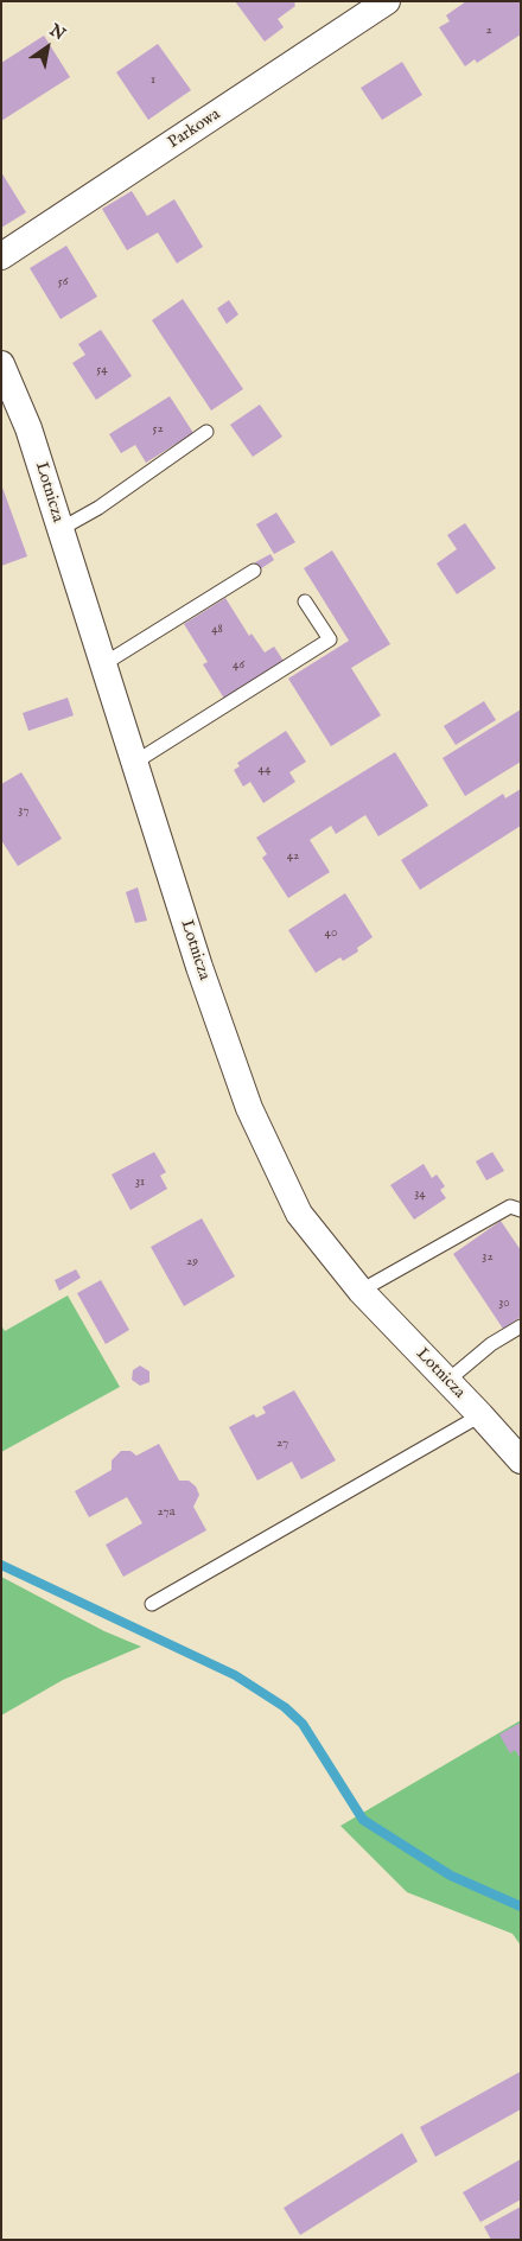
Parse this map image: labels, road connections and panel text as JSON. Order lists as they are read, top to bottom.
{
  "streets": {
    "street": ["Parkowa", "Lotnicza"]
  },
  "house_numbers": [
    "2",
    "1",
    "56",
    "54",
    "52",
    "48",
    "46",
    "44",
    "37",
    "42",
    "40",
    "31",
    "34",
    "32",
    "29",
    "30",
    "27",
    "27a"
  ],
  "north": "top right"
}
